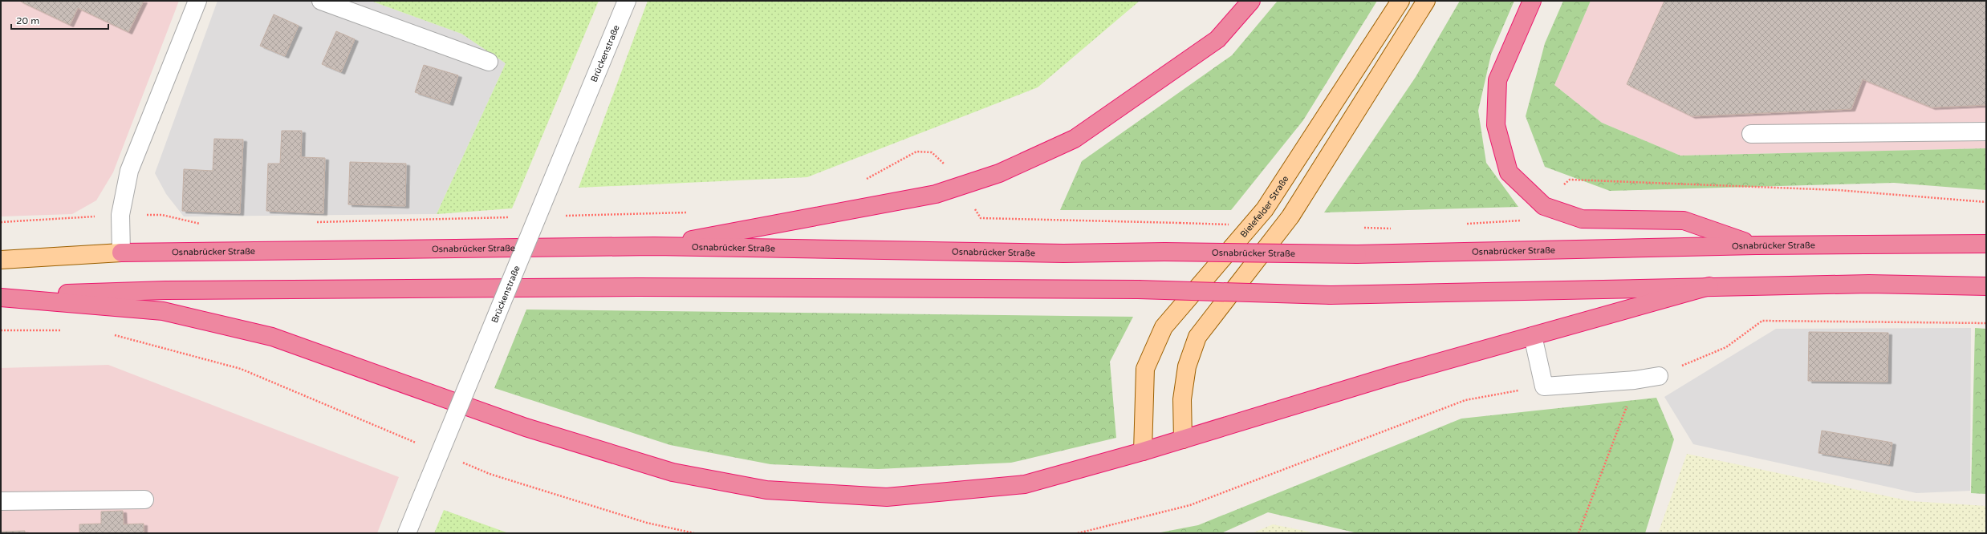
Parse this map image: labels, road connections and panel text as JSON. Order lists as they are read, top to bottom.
{
  "streets": {
    "highway": ["Osnabrücker Straße"],
    "main road": ["Bielefelder Straße"],
    "street": ["Brückenstraße"]
  },
  "scale_bar": "20 m"
}
